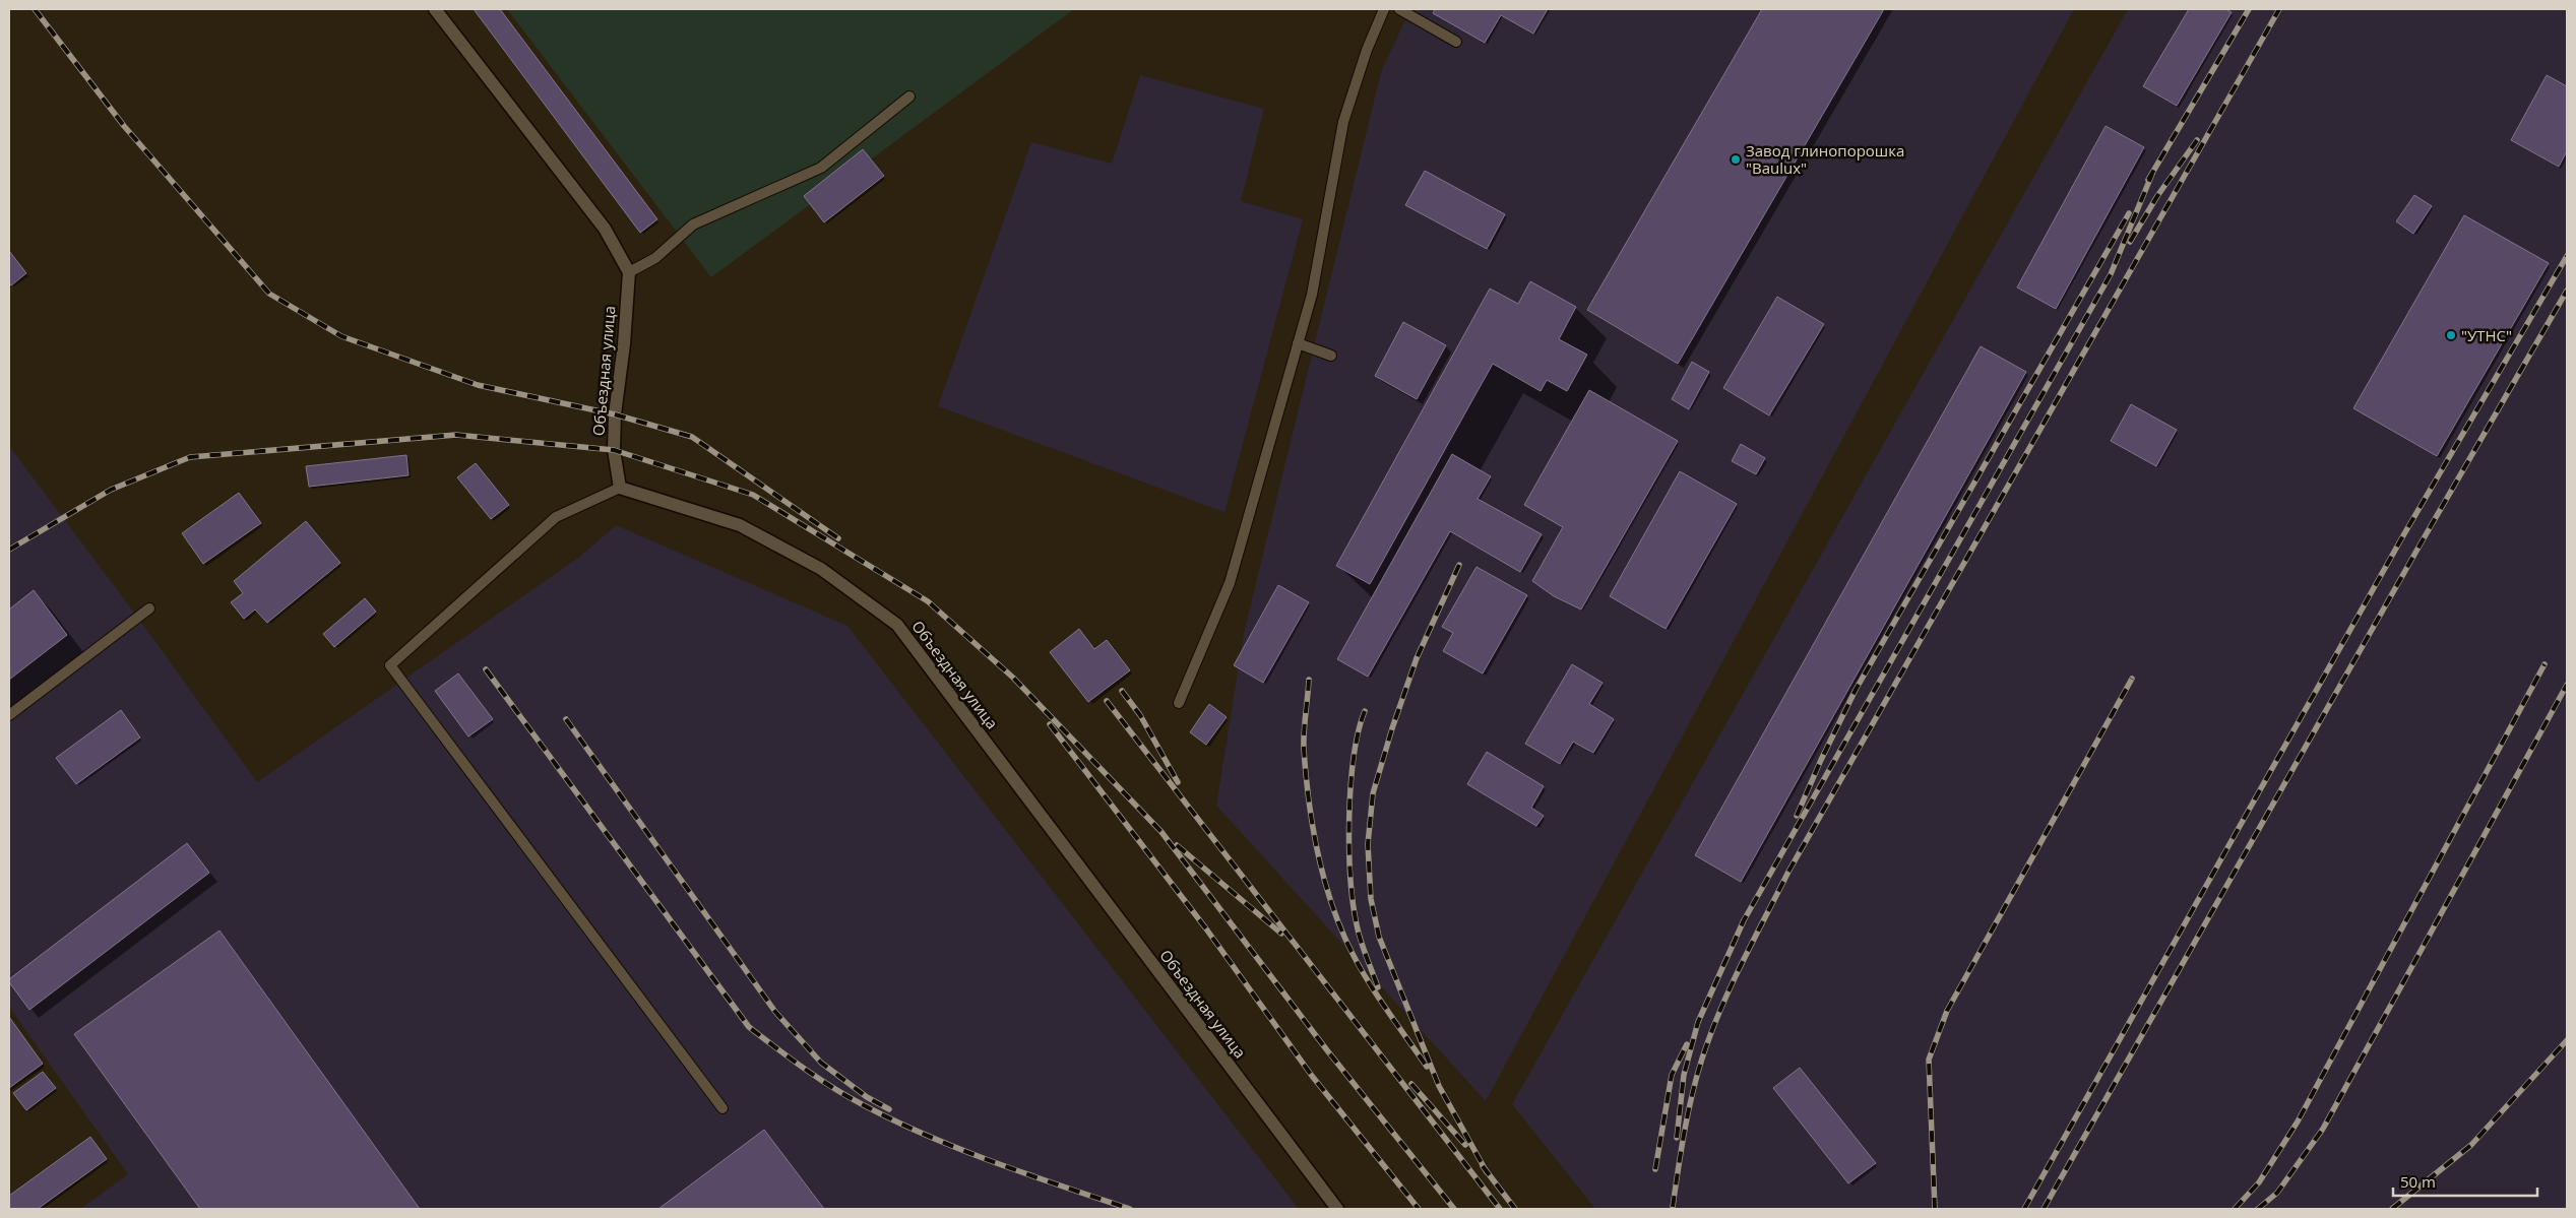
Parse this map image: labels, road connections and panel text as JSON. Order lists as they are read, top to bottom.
{
  "streets": {
    "street": ["Объездная улица"]
  },
  "places": ["Завод глинопорошка \"Baulux\"", "\"УТНС\""],
  "scale_bar": "50 m"
}
